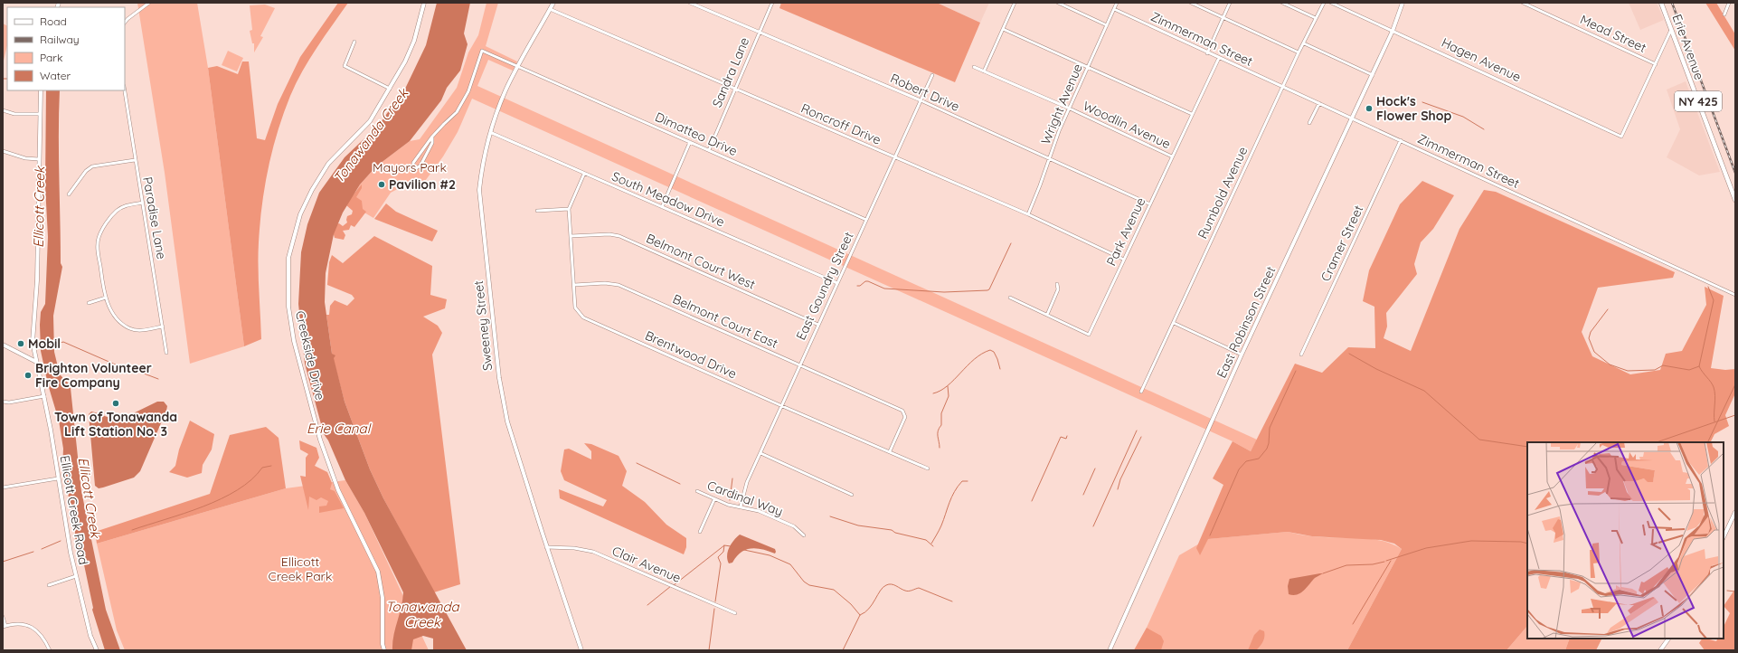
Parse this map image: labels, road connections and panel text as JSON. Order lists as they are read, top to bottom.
{
  "streets": {
    "main road": ["Erie Avenue", "NY 425"],
    "street": [
      "Mead Street",
      "Zimmerman Street",
      "Hagen Avenue",
      "Sandra Lane",
      "Robert Drive",
      "Wright Avenue",
      "Roncroff Drive",
      "Woodlin Avenue",
      "Dimatteo Drive",
      "Rumbold Avenue",
      "South Meadow Drive",
      "Paradise Lane",
      "Park Avenue",
      "Cramer Street",
      "Belmont Court West",
      "East Goundry Street",
      "Belmont Court East",
      "East Robinson Street",
      "Sweeney Street",
      "Brentwood Drive",
      "Creekside Drive",
      "Cardinal Way",
      "Ellicott Creek Road",
      "Clair Avenue"
    ]
  },
  "crossings": [
    ["Mead Street", "Hagen Avenue"],
    ["Zimmerman Street", "Wright Avenue"],
    ["Zimmerman Street", "Rumbold Avenue"],
    ["Zimmerman Street", "Park Avenue"],
    ["Zimmerman Street", "Cramer Street"],
    ["Zimmerman Street", "East Robinson Street"],
    ["Hagen Avenue", "East Robinson Street"],
    ["Sandra Lane", "Robert Drive"],
    ["Sandra Lane", "Roncroff Drive"],
    ["Sandra Lane", "Dimatteo Drive"],
    ["Robert Drive", "Wright Avenue"],
    ["Robert Drive", "Park Avenue"],
    ["Robert Drive", "East Goundry Street"],
    ["Wright Avenue", "Roncroff Drive"],
    ["Wright Avenue", "Woodlin Avenue"],
    ["Roncroff Drive", "Park Avenue"],
    ["Roncroff Drive", "East Goundry Street"],
    ["Roncroff Drive", "Sweeney Street"],
    ["Woodlin Avenue", "Park Avenue"],
    ["Dimatteo Drive", "East Goundry Street"],
    ["Dimatteo Drive", "Sweeney Street"],
    ["South Meadow Drive", "East Goundry Street"],
    ["South Meadow Drive", "Sweeney Street"],
    ["South Meadow Drive", "Brentwood Drive"],
    ["Belmont Court West", "East Goundry Street"],
    ["Belmont Court West", "Brentwood Drive"],
    ["East Goundry Street", "Belmont Court East"],
    ["East Goundry Street", "Brentwood Drive"],
    ["East Goundry Street", "Cardinal Way"],
    ["Belmont Court East", "Brentwood Drive"],
    ["Sweeney Street", "Clair Avenue"]
  ],
  "water": ["Tonawanda Creek", "Ellicott Creek", "Erie Canal"],
  "parks": ["Mayors Park", "Ellicott Creek Park"],
  "places": [
    "Hock's Flower Shop",
    "Pavilion #2",
    "Mobil",
    "Brighton Volunteer Fire Company",
    "Town of Tonawanda Lift Station No. 3"
  ],
  "legend": [
    "Road",
    "Railway",
    "Park",
    "Water"
  ]
}
